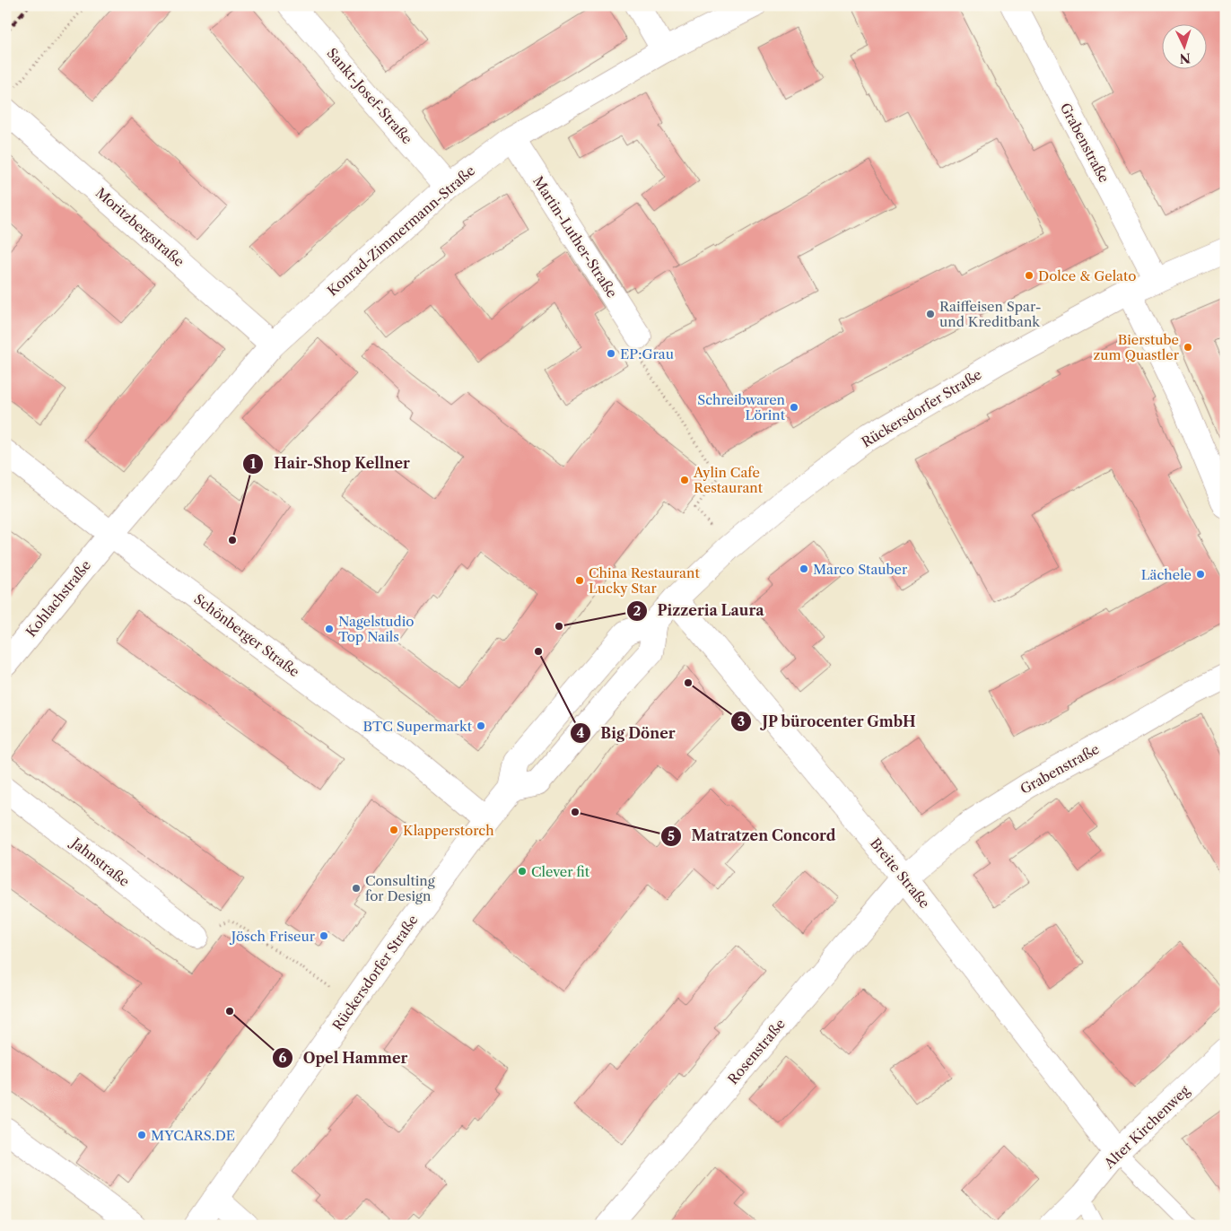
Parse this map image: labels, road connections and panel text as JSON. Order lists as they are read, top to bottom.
{
  "streets": {
    "street": [
      "Sankt-Josef-Straße",
      "Grabenstraße",
      "Moritzbergstraße",
      "Konrad-Zimmermann-Straße",
      "Martin-Luther-Straße",
      "Rückersdorfer Straße",
      "Kohlachstraße",
      "Schönberger Straße",
      "Jahnstraße",
      "Breite Straße",
      "Rosenstraße",
      "Alter Kirchenweg"
    ]
  },
  "crossings": [
    ["Sankt-Josef-Straße", "Konrad-Zimmermann-Straße"],
    ["Grabenstraße", "Rückersdorfer Straße"],
    ["Grabenstraße", "Breite Straße"],
    ["Grabenstraße", "Rosenstraße"],
    ["Moritzbergstraße", "Konrad-Zimmermann-Straße"],
    ["Konrad-Zimmermann-Straße", "Martin-Luther-Straße"],
    ["Konrad-Zimmermann-Straße", "Kohlachstraße"],
    ["Konrad-Zimmermann-Straße", "Schönberger Straße"],
    ["Rückersdorfer Straße", "Schönberger Straße"],
    ["Rückersdorfer Straße", "Breite Straße"],
    ["Kohlachstraße", "Schönberger Straße"],
    ["Breite Straße", "Rosenstraße"],
    ["Breite Straße", "Alter Kirchenweg"]
  ],
  "places": [
    "Dolce & Gelato",
    "Raiffeisen Spar- und Kreditbank",
    "Bierstube zum Quastler",
    "EP:Grau",
    "Schreibwaren Lörint",
    "Aylin Cafe Restaurant",
    "Hair-Shop Kellner",
    "Marco Stauber",
    "Lächele",
    "China Restaurant Lucky Star",
    "Pizzeria Laura",
    "Nagelstudio Top Nails",
    "Big Döner",
    "JP bürocenter GmbH",
    "BTC Supermarkt",
    "Matratzen Concord",
    "Klapperstorch",
    "Clever fit",
    "Consulting for Design",
    "Jösch Friseur",
    "Opel Hammer",
    "MYCARS.DE"
  ],
  "north": "bottom"
}
